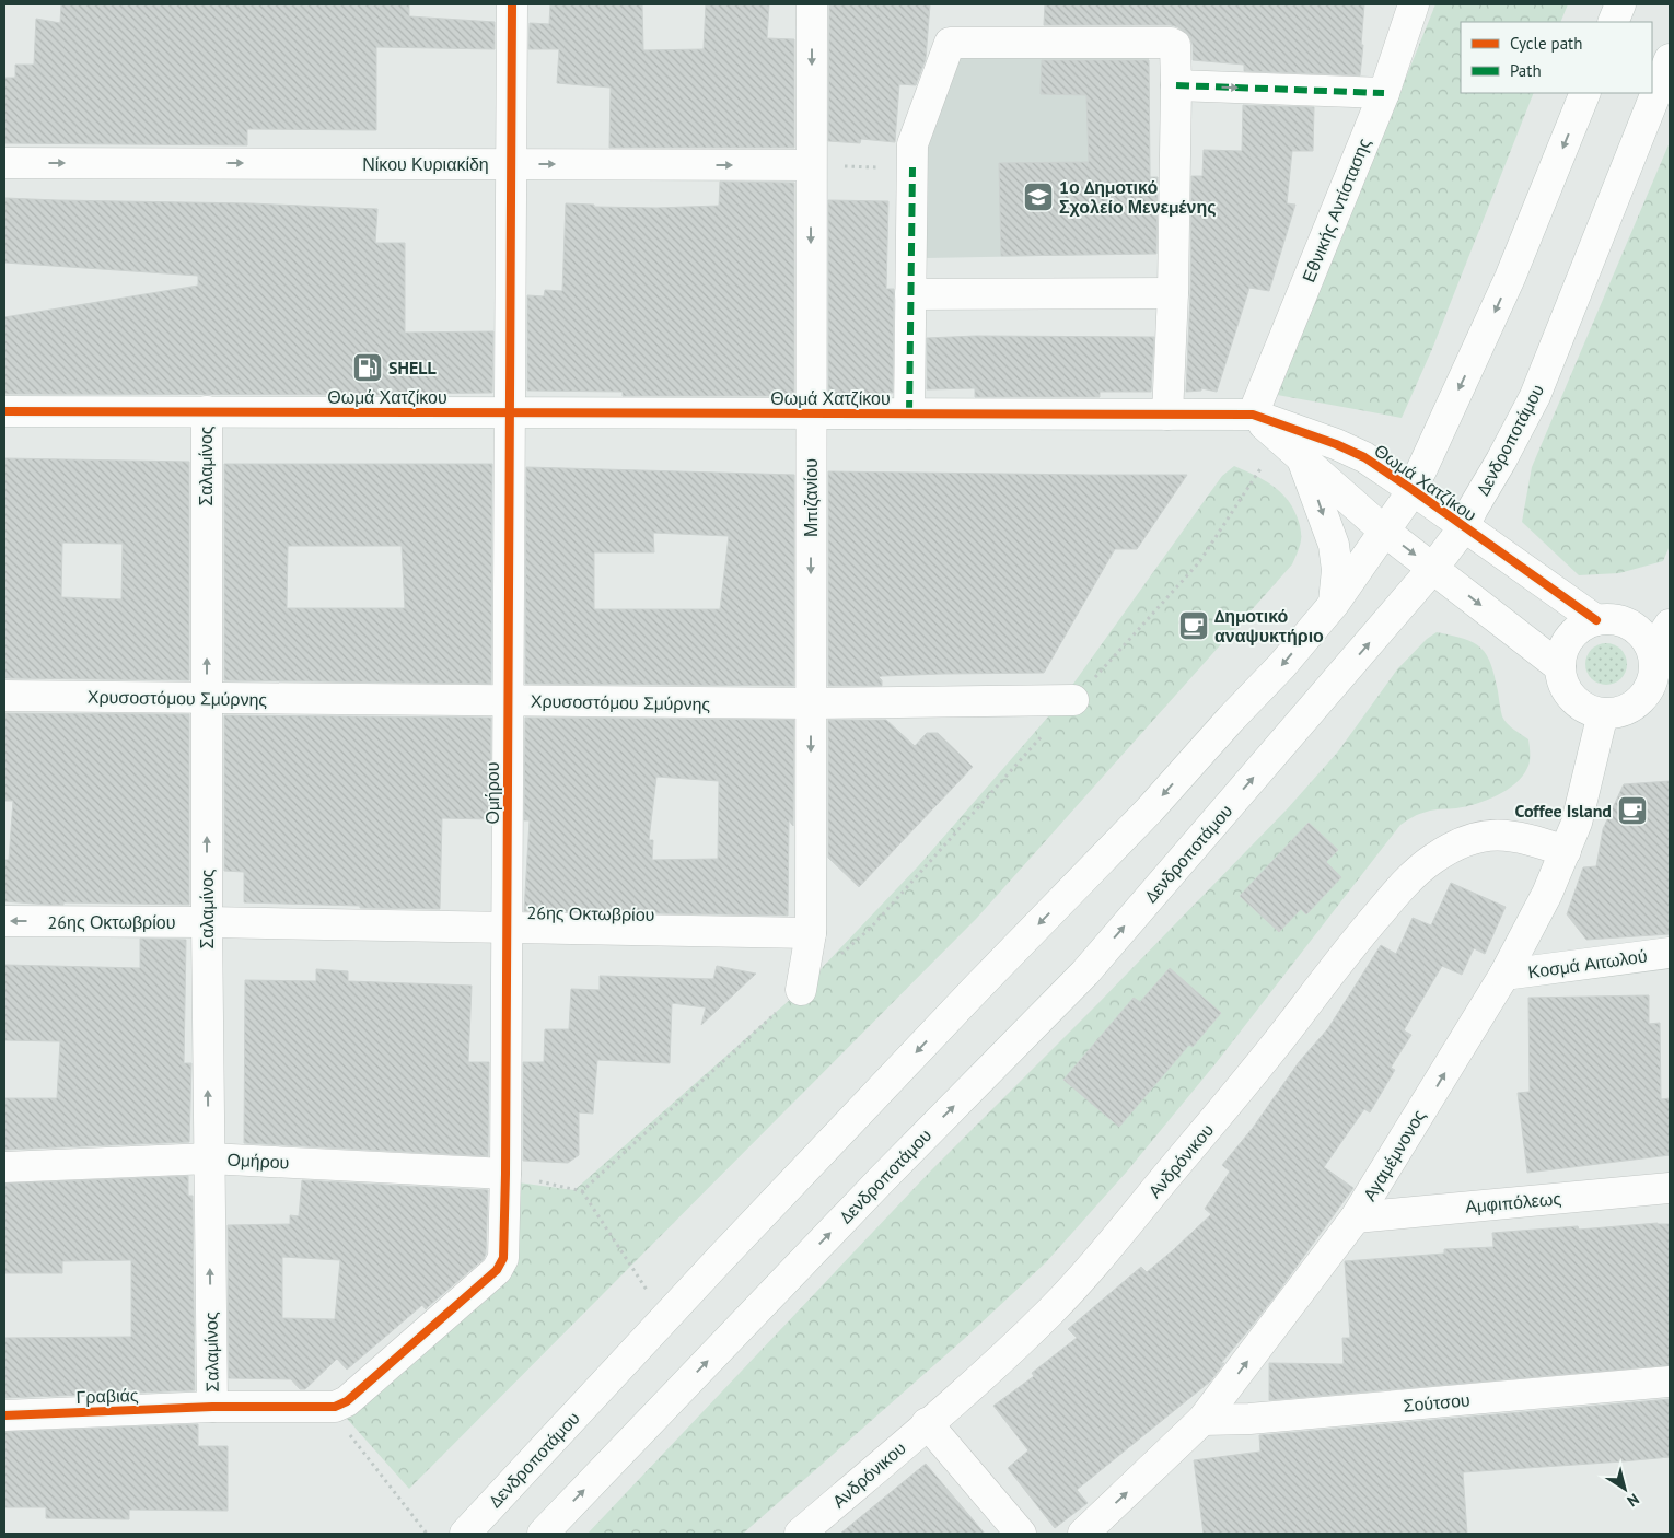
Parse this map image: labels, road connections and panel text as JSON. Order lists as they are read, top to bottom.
{
  "streets": {
    "street": [
      "Νίκου Κυριακίδη",
      "Εθνικής Αντίστασης",
      "Θωμά Χατζίκου",
      "Δενδροποτάμου",
      "Σαλαμίνος",
      "Μπιζανίου",
      "Χρυσοστόμου Σμύρνης",
      "Ομήρου",
      "26ης Οκτωβρίου",
      "Κοσμά Αιτωλού",
      "Αγαμέμνονος",
      "Ανδρόνικου",
      "Αμφιπόλεως",
      "Γραβιάς",
      "Σούτσου"
    ]
  },
  "crossings": [
    ["Νίκου Κυριακίδη", "Μπιζανίου"],
    ["Νίκου Κυριακίδη", "Ομήρου"],
    ["Εθνικής Αντίστασης", "Θωμά Χατζίκου"],
    ["Θωμά Χατζίκου", "Δενδροποτάμου"],
    ["Θωμά Χατζίκου", "Σαλαμίνος"],
    ["Θωμά Χατζίκου", "Μπιζανίου"],
    ["Θωμά Χατζίκου", "Ομήρου"],
    ["Θωμά Χατζίκου", "Αγαμέμνονος"],
    ["Σαλαμίνος", "Χρυσοστόμου Σμύρνης"],
    ["Σαλαμίνος", "Ομήρου"],
    ["Σαλαμίνος", "26ης Οκτωβρίου"],
    ["Σαλαμίνος", "Γραβιάς"],
    ["Μπιζανίου", "Χρυσοστόμου Σμύρνης"],
    ["Μπιζανίου", "26ης Οκτωβρίου"],
    ["Χρυσοστόμου Σμύρνης", "Ομήρου"],
    ["Ομήρου", "26ης Οκτωβρίου"],
    ["Κοσμά Αιτωλού", "Αγαμέμνονος"],
    ["Αγαμέμνονος", "Ανδρόνικου"],
    ["Αγαμέμνονος", "Αμφιπόλεως"],
    ["Αγαμέμνονος", "Σούτσου"]
  ],
  "one_way": [
    "Νίκου Κυριακίδη",
    "Σαλαμίνος",
    "Μπιζανίου",
    "Αγαμέμνονος"
  ],
  "places": {
    "school or university": ["1ο Δημοτικό Σχολείο Μενεμένης"],
    "fuel station": ["SHELL"],
    "cafe": ["Δημοτικό αναψυκτήριο", "Coffee Island"]
  },
  "legend": ["Cycle path", "Path"],
  "north": "bottom right"
}
